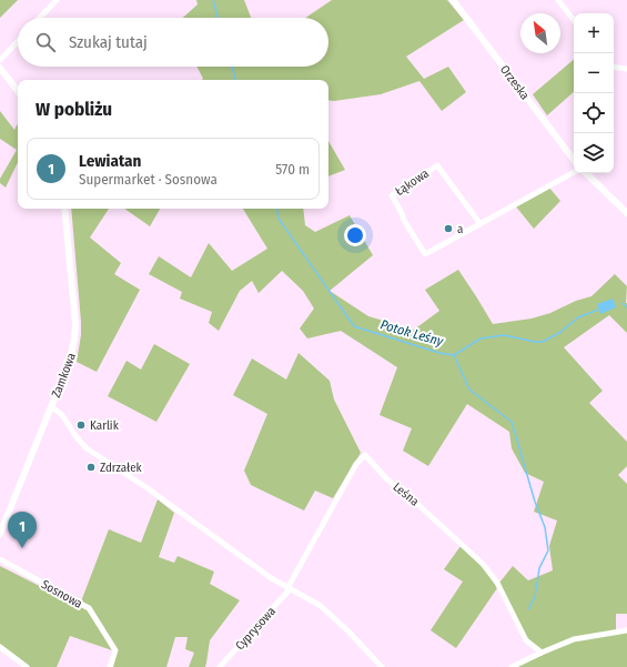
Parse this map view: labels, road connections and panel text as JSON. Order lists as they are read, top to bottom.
{
  "streets": {
    "street": [
      "Orzeska",
      "Łąkowa",
      "Zamkowa",
      "Leśna",
      "Sosnowa",
      "Cyprysowa"
    ]
  },
  "crossings": [
    ["Leśna", "Cyprysowa"]
  ],
  "water": ["Potok Leśny"],
  "places": ["a", "Karlik", "Zdrzałek"],
  "north": "top left",
  "page": {
    "map_buttons": ["+", "−"],
    "search": "Szukaj tutaj",
    "heading": "W pobliżu",
    "list": [
      {
        "mark": "1",
        "name": "Lewiatan",
        "note": "Supermarket · Sosnowa",
        "value": "570 m"
      }
    ],
    "pins": "1"
  }
}
